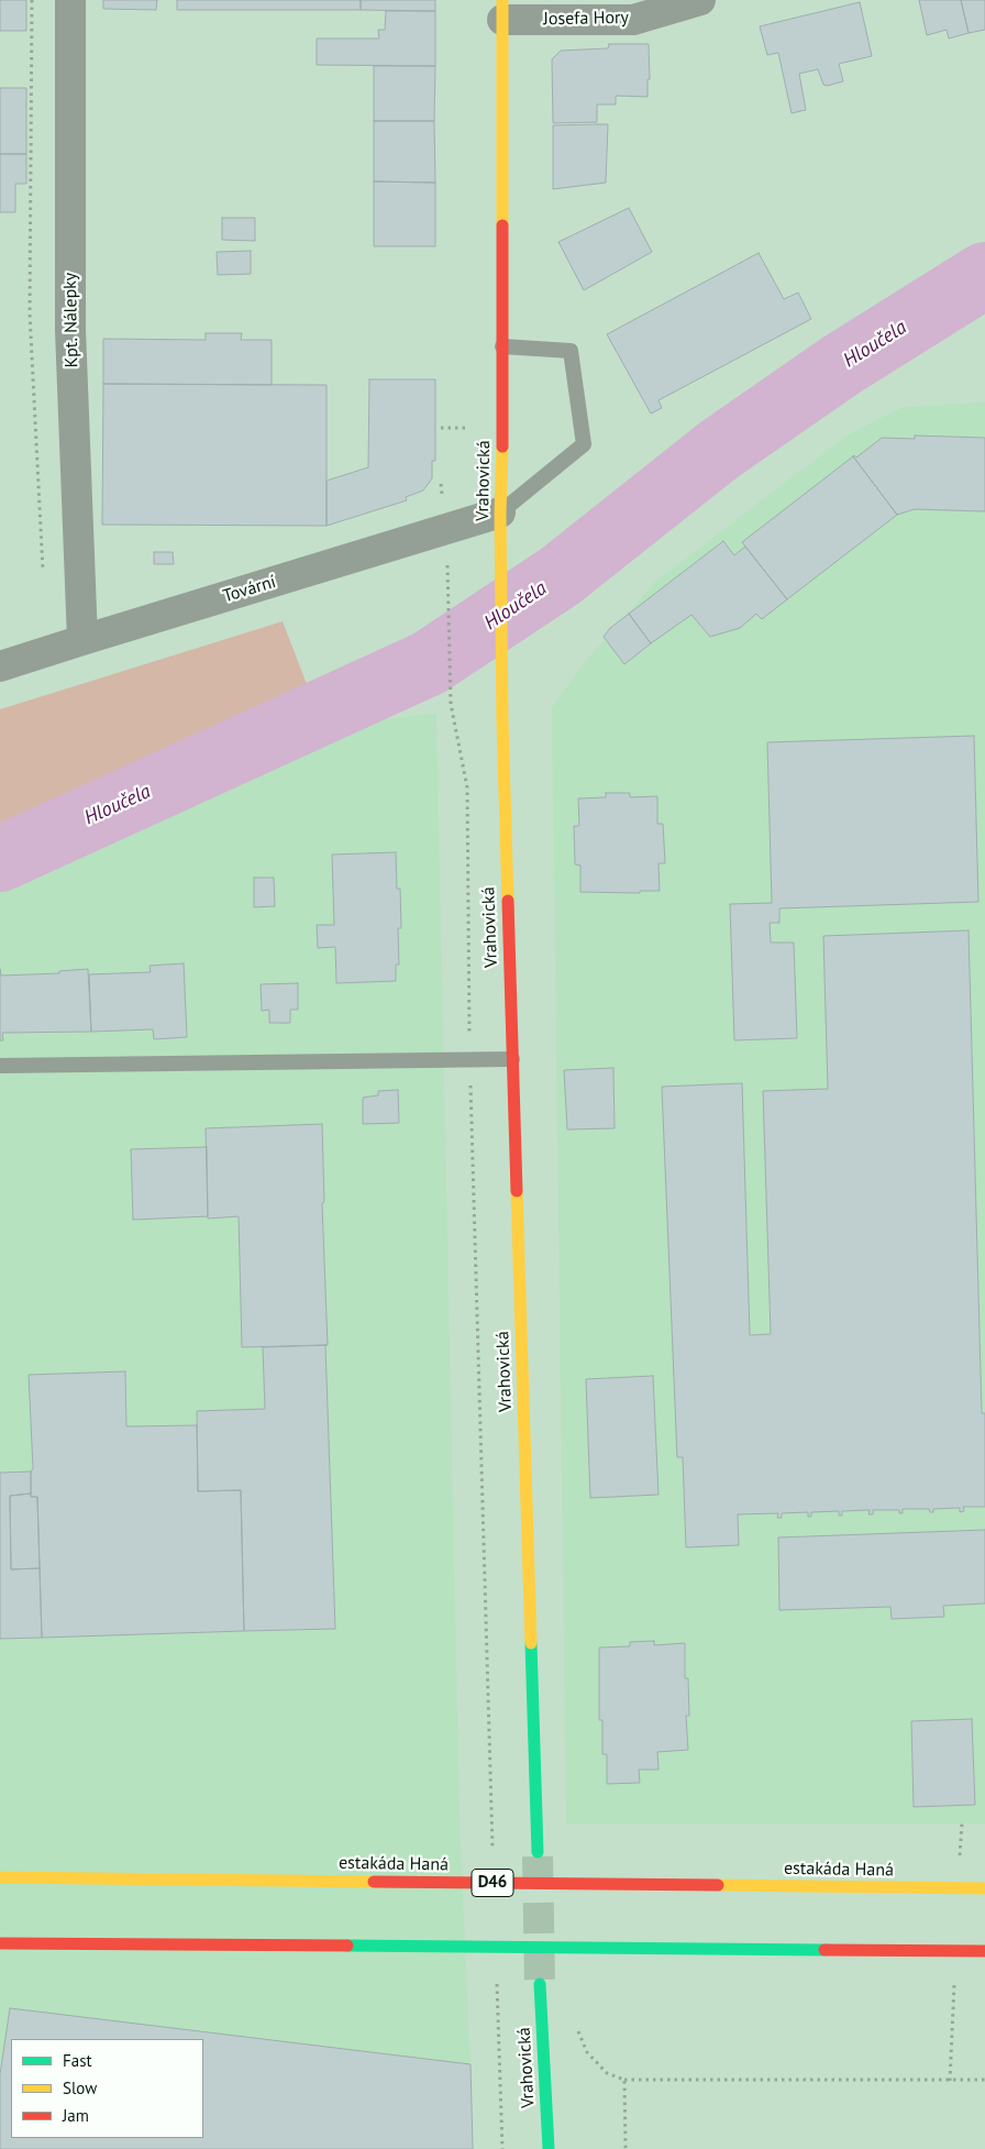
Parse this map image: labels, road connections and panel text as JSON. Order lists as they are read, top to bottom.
{
  "streets": {
    "main road": ["Vrahovická", "estakáda Haná", "D46"],
    "street": ["Josefa Hory", "Kpt. Nálepky", "Tovární"]
  },
  "crossings": [
    ["Josefa Hory", "Vrahovická"],
    ["Kpt. Nálepky", "Tovární"],
    ["Vrahovická", "Tovární"]
  ],
  "water": ["Hloučela"],
  "legend": ["Fast", "Slow", "Jam"]
}
